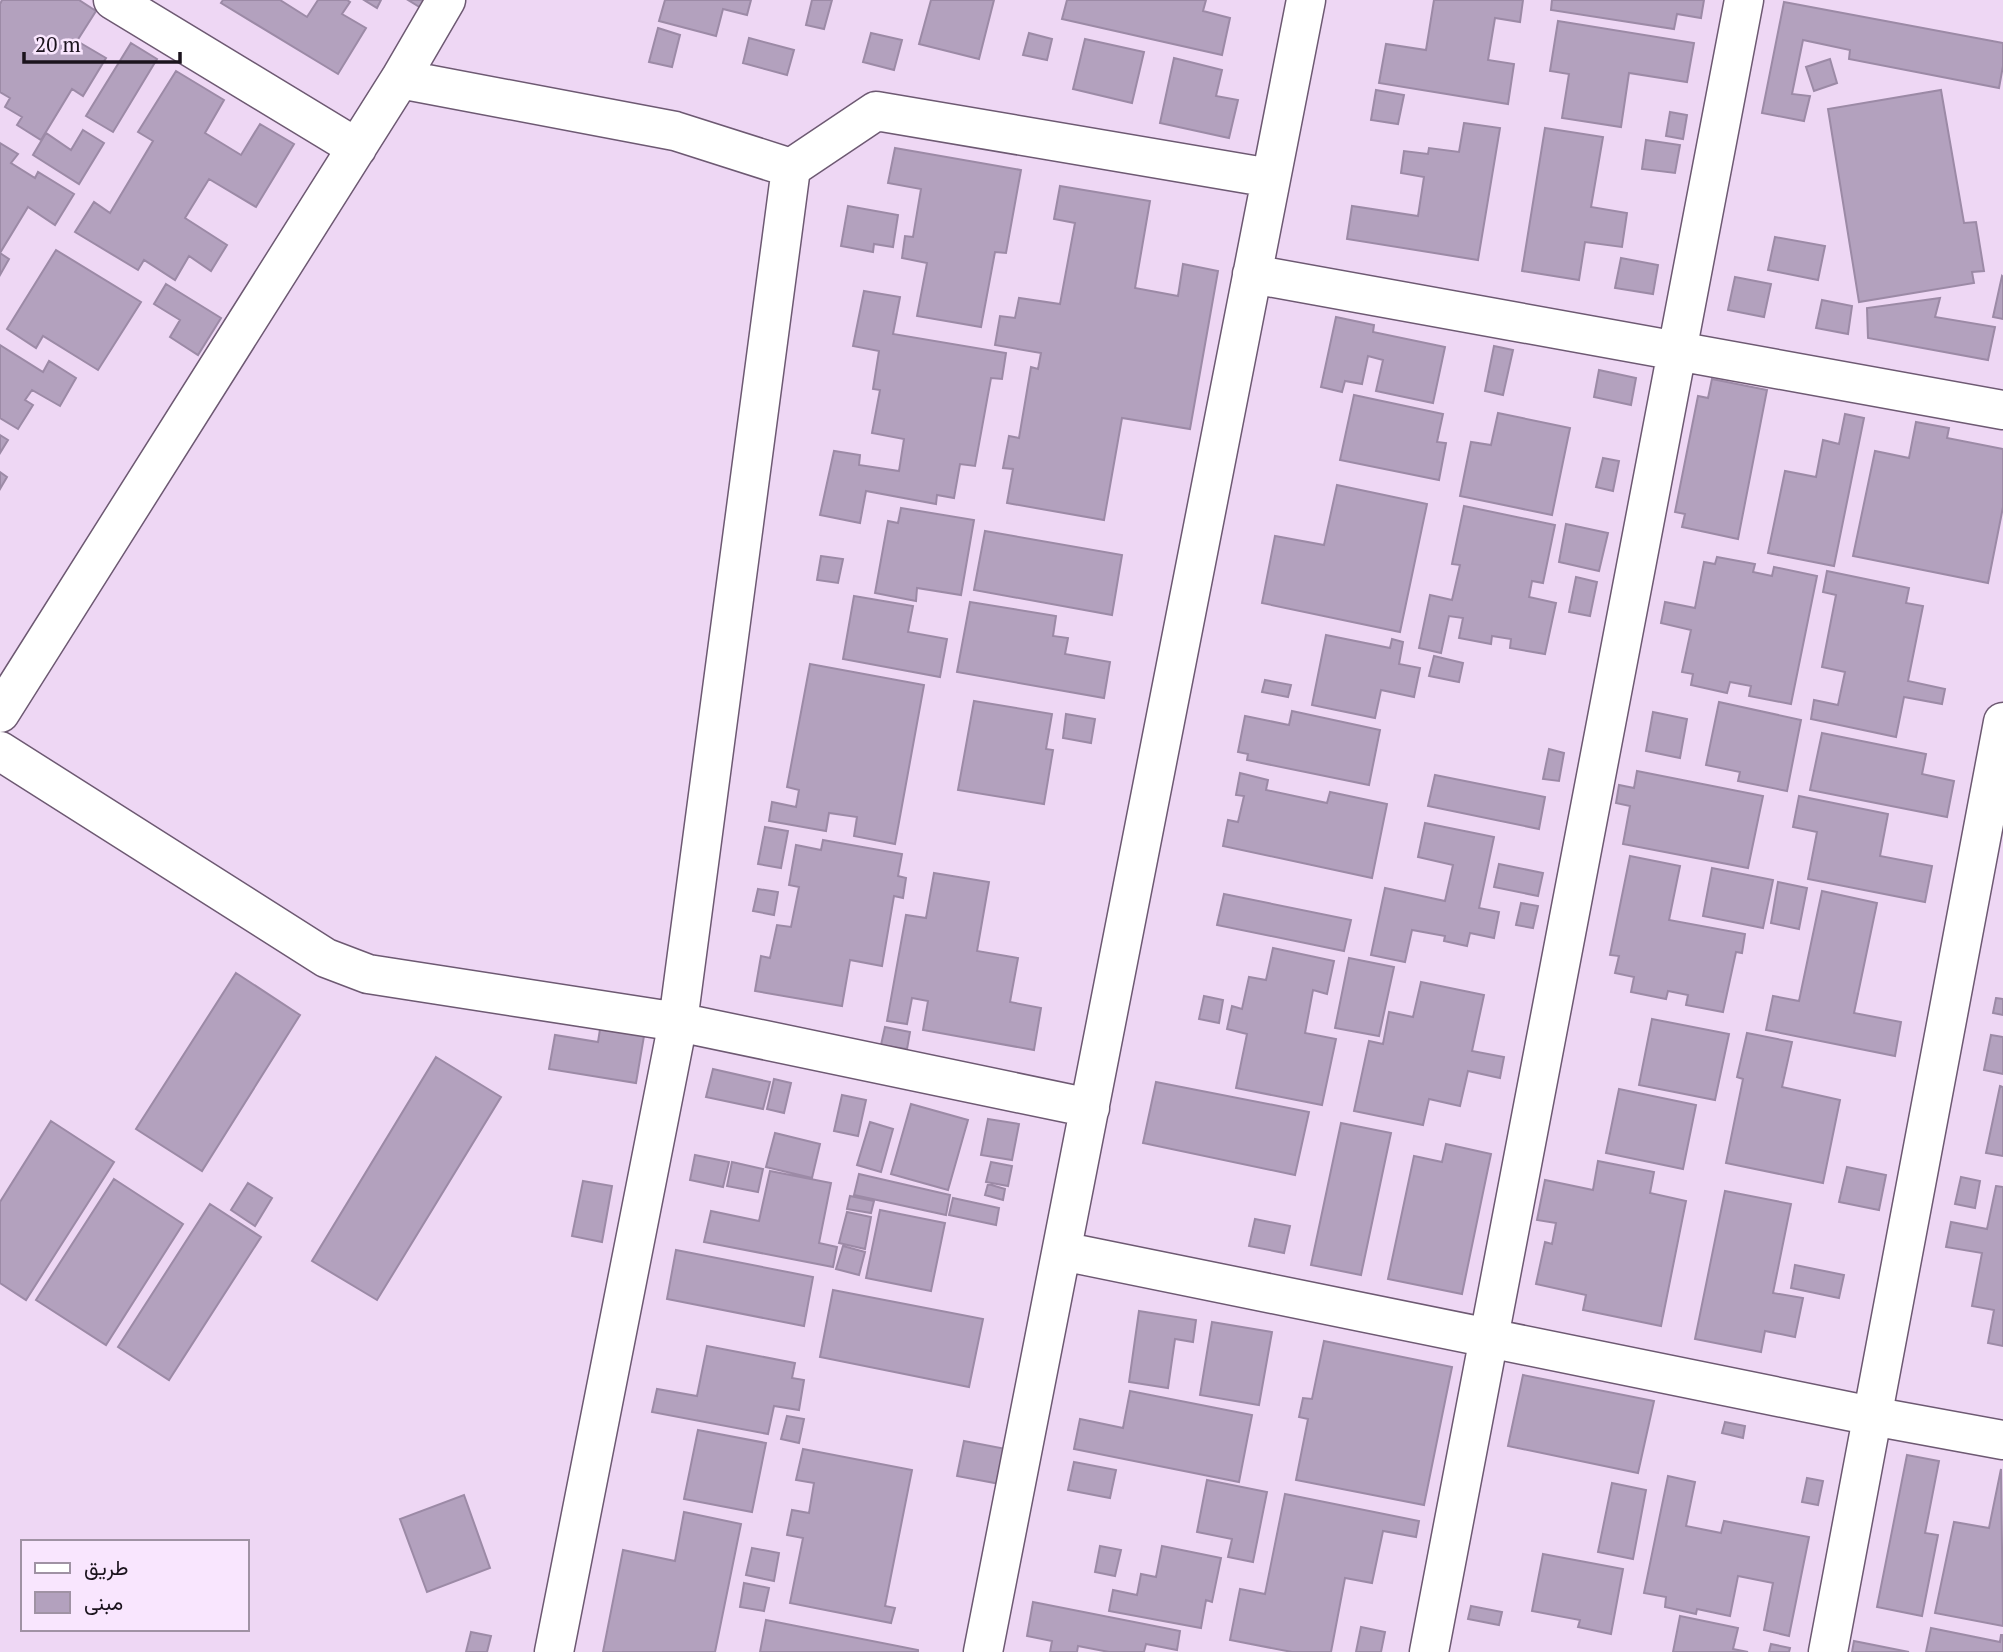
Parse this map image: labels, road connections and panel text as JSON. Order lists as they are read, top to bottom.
{
  "legend": ["طريق", "مبنى"],
  "scale_bar": "20 m"
}
